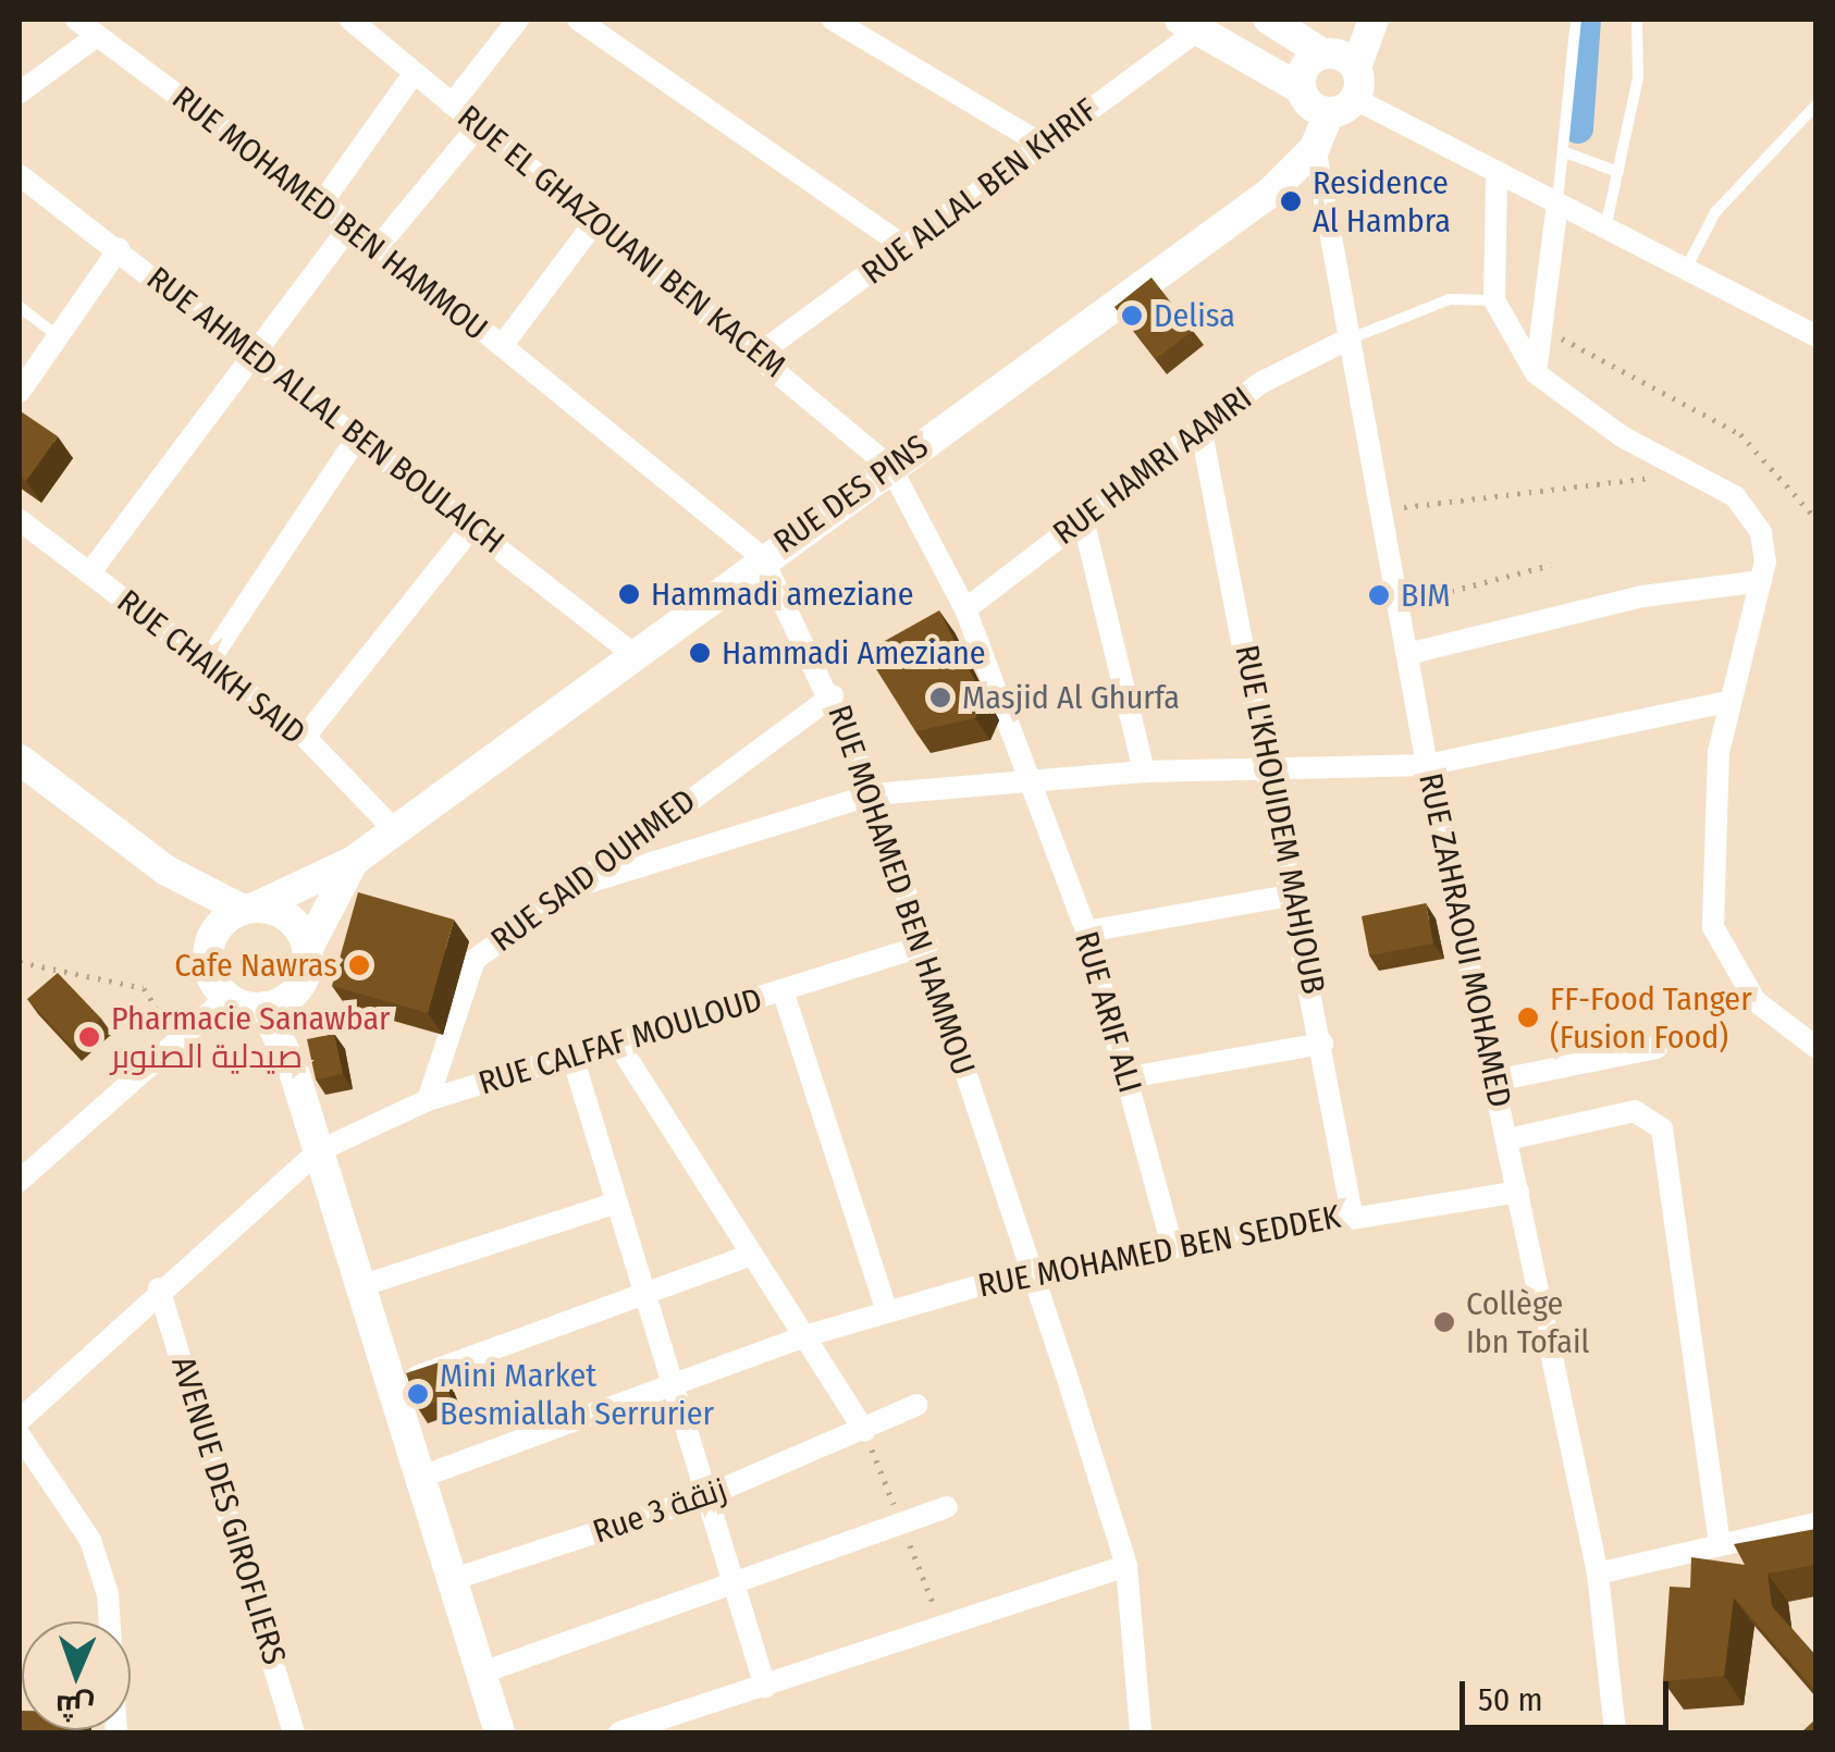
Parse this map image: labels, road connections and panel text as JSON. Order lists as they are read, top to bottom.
{
  "streets": {
    "street": [
      "RUE ALLAL BEN KHRIF",
      "RUE MOHAMED BEN HAMMOU",
      "RUE EL GHAZOUANI BEN KACEM",
      "RUE AHMED ALLAL BEN BOULAICH",
      "RUE HAMRI AAMRI",
      "RUE DES PINS",
      "RUE CHAIKH SAID",
      "RUE L'KHOUIDEM MAHJOUB",
      "RUE SAID OUHMED",
      "RUE ZAHRAOUI MOHAMED",
      "RUE ARIF ALI",
      "RUE CALFAF MOULOUD",
      "RUE MOHAMED BEN SEDDEK",
      "AVENUE DES GIROFLIERS",
      "Rue 3 زنقة"
    ]
  },
  "crossings": [
    ["RUE ALLAL BEN KHRIF", "RUE EL GHAZOUANI BEN KACEM"],
    ["RUE MOHAMED BEN HAMMOU", "RUE DES PINS"],
    ["RUE MOHAMED BEN HAMMOU", "RUE SAID OUHMED"],
    ["RUE MOHAMED BEN HAMMOU", "RUE CALFAF MOULOUD"],
    ["RUE MOHAMED BEN HAMMOU", "RUE MOHAMED BEN SEDDEK"],
    ["RUE EL GHAZOUANI BEN KACEM", "RUE DES PINS"],
    ["RUE EL GHAZOUANI BEN KACEM", "RUE ARIF ALI"],
    ["RUE AHMED ALLAL BEN BOULAICH", "RUE DES PINS"],
    ["RUE HAMRI AAMRI", "RUE L'KHOUIDEM MAHJOUB"],
    ["RUE HAMRI AAMRI", "RUE ZAHRAOUI MOHAMED"],
    ["RUE HAMRI AAMRI", "RUE ARIF ALI"],
    ["RUE DES PINS", "RUE CHAIKH SAID"],
    ["RUE DES PINS", "RUE ZAHRAOUI MOHAMED"],
    ["RUE DES PINS", "RUE ARIF ALI"],
    ["RUE L'KHOUIDEM MAHJOUB", "RUE MOHAMED BEN SEDDEK"],
    ["RUE SAID OUHMED", "RUE CALFAF MOULOUD"],
    ["RUE ZAHRAOUI MOHAMED", "RUE MOHAMED BEN SEDDEK"],
    ["RUE ARIF ALI", "RUE MOHAMED BEN SEDDEK"],
    ["RUE CALFAF MOULOUD", "AVENUE DES GIROFLIERS"]
  ],
  "places": [
    "Residence Al Hambra",
    "Delisa",
    "Hammadi ameziane",
    "BIM",
    "Hammadi Ameziane",
    "Masjid Al Ghurfa",
    "Cafe Nawras",
    "FF-Food Tanger (Fusion Food)",
    "Pharmacie Sanawbar صيدلية الصنوبر",
    "Collège Ibn Tofail",
    "Mini Market Besmiallah Serrurier"
  ],
  "scale_bar": "50 m",
  "north": "bottom"
}
